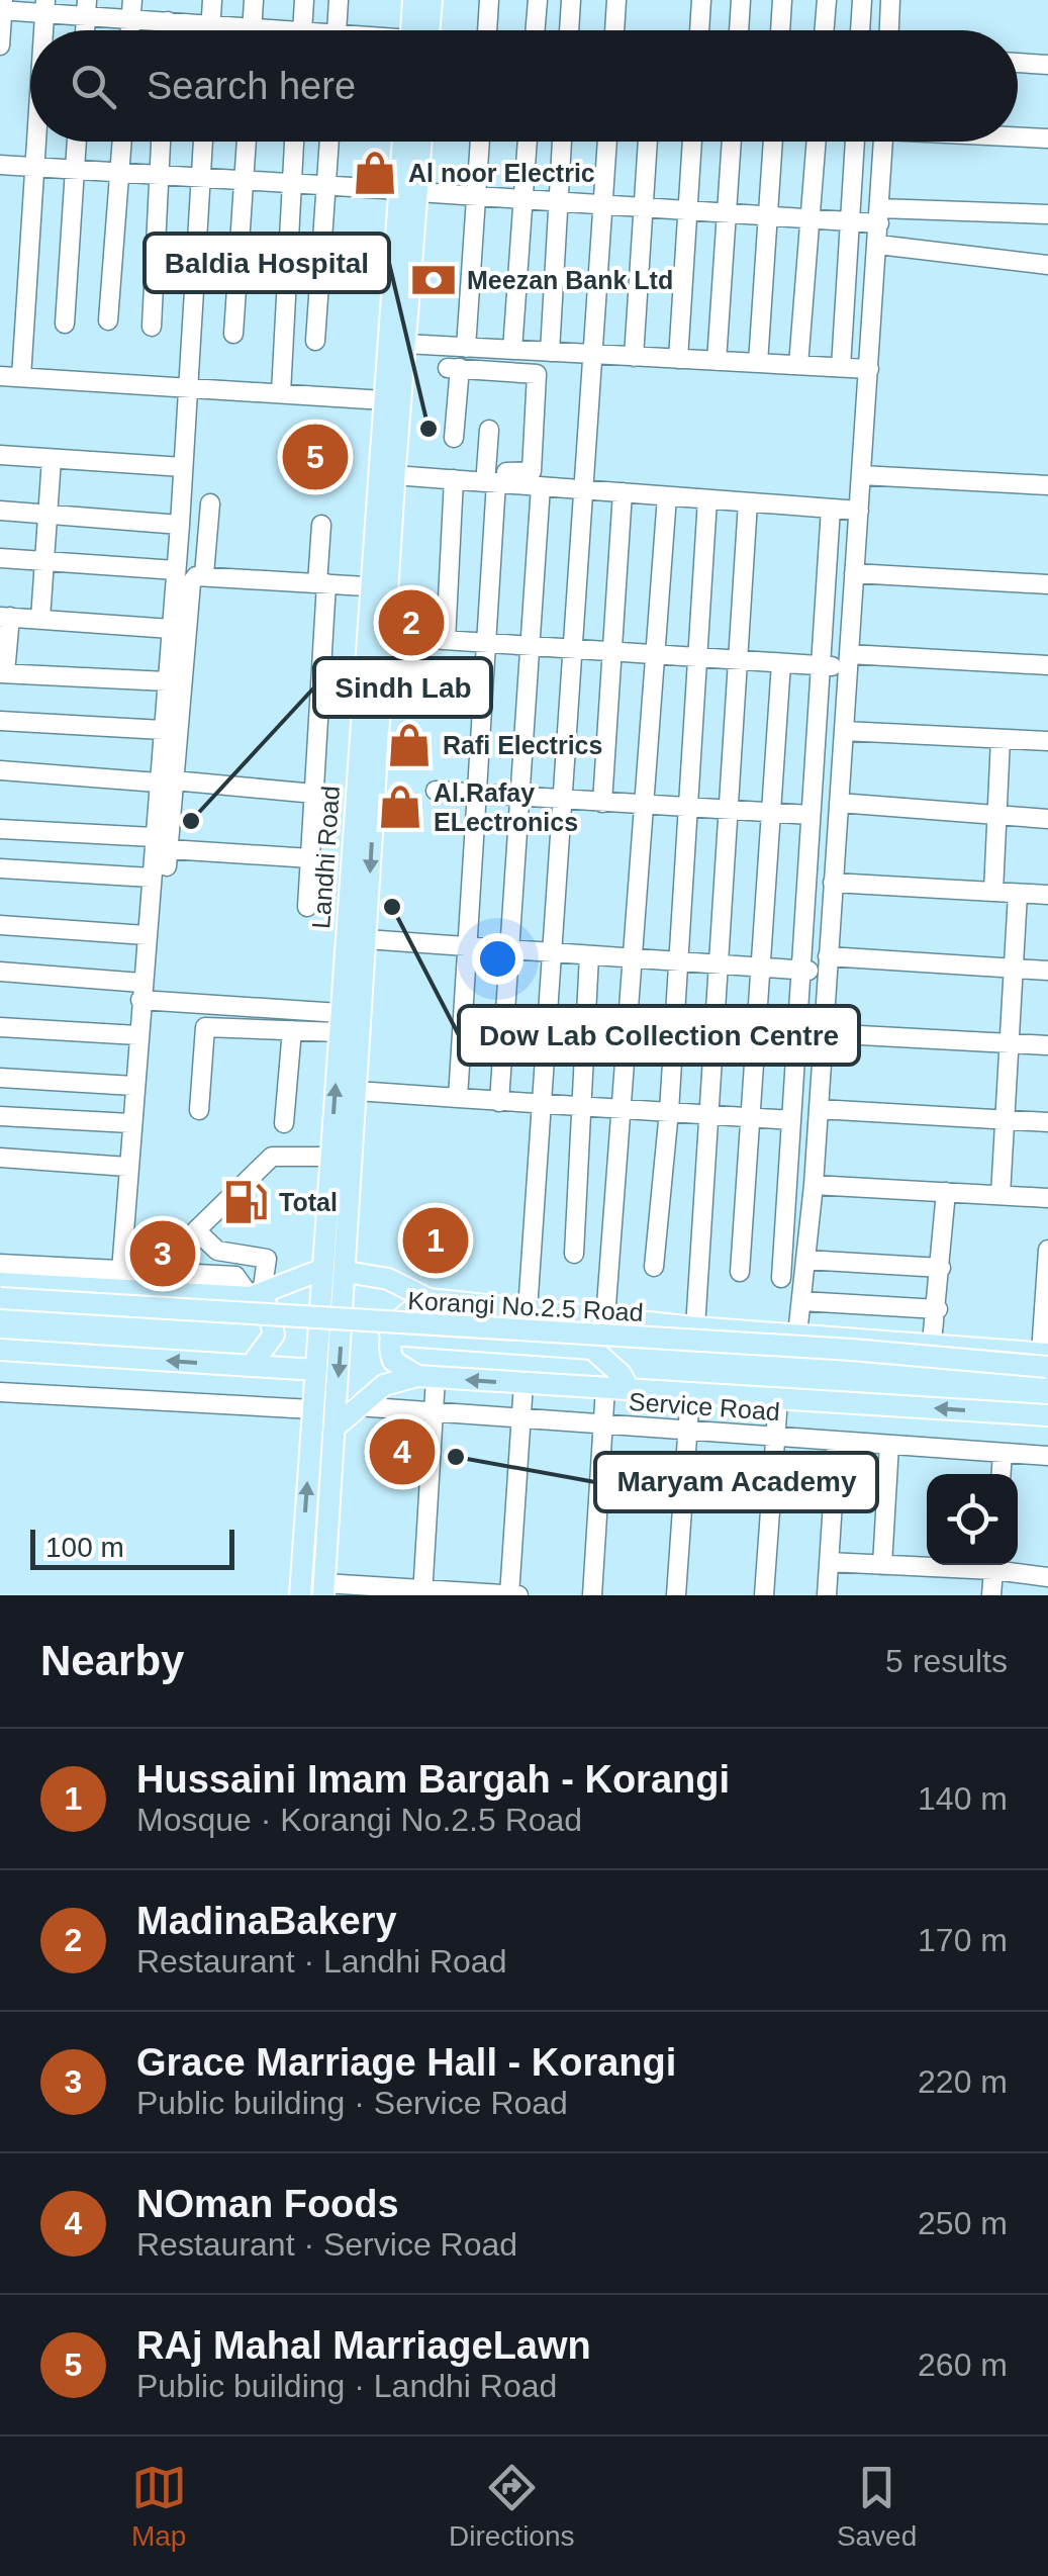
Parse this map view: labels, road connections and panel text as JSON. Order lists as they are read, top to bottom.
{
  "streets": {
    "main road": ["Landhi Road", "Korangi No.2.5 Road"],
    "street": ["Service Road"]
  },
  "places": {
    "shop": ["Al noor Electric", "Rafi Electrics", "Al.Rafay ELectronics"],
    "bank": ["Meezan Bank Ltd"],
    "other": [
      "Baldia Hospital",
      "Sindh Lab",
      "Dow Lab Collection Centre",
      "Maryam Academy"
    ],
    "fuel station": ["Total"]
  },
  "scale_bar": "100 m",
  "page": {
    "search": "Search here",
    "pins": [
      "5",
      "2",
      "1",
      "3",
      "4"
    ],
    "scale": "100 m",
    "heading": ["Nearby", "5 results"],
    "list": [
      {
        "mark": "1",
        "name": "Hussaini Imam Bargah - Korangi",
        "note": "Mosque · Korangi No.2.5 Road",
        "value": "140 m"
      },
      {
        "mark": "2",
        "name": "MadinaBakery",
        "note": "Restaurant · Landhi Road",
        "value": "170 m"
      },
      {
        "mark": "3",
        "name": "Grace Marriage Hall - Korangi",
        "note": "Public building · Service Road",
        "value": "220 m"
      },
      {
        "mark": "4",
        "name": "NOman Foods",
        "note": "Restaurant · Service Road",
        "value": "250 m"
      },
      {
        "mark": "5",
        "name": "RAj Mahal MarriageLawn",
        "note": "Public building · Landhi Road",
        "value": "260 m"
      }
    ],
    "nav": ["Map", "Directions", "Saved"]
  }
}
